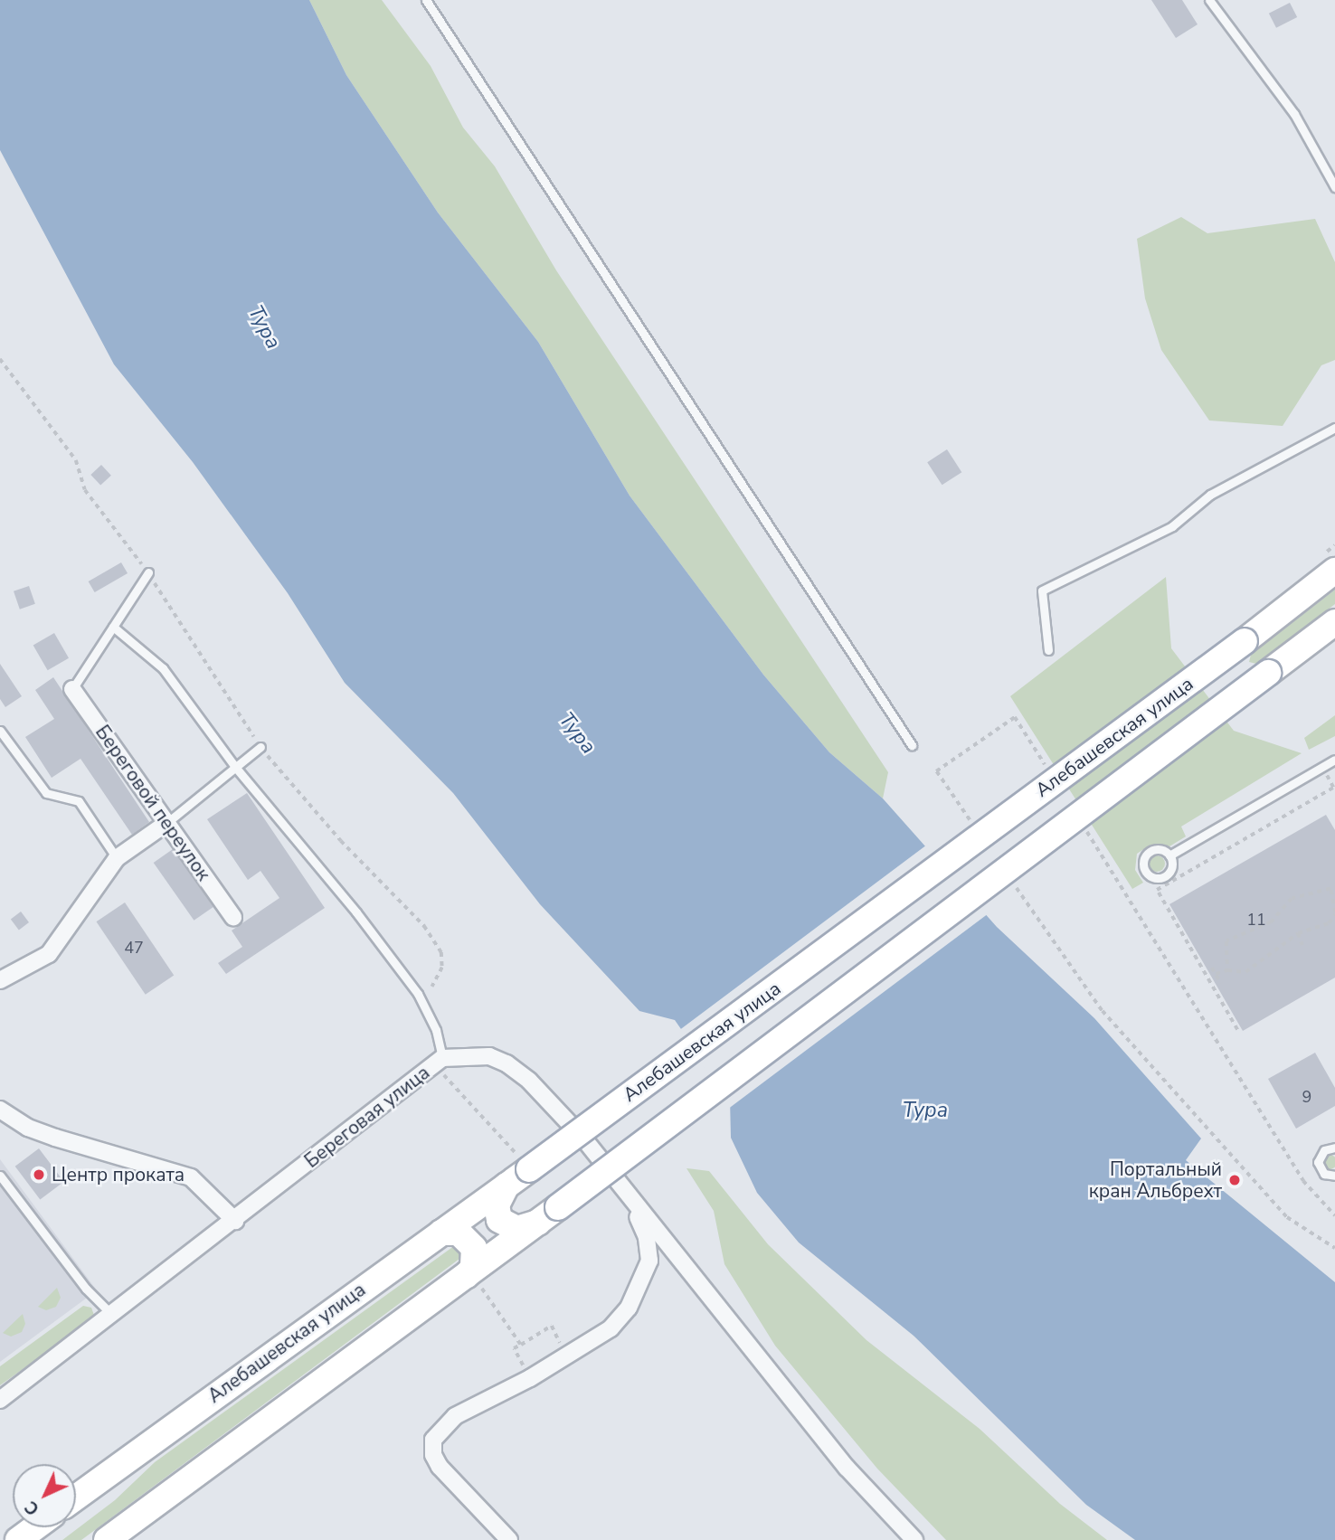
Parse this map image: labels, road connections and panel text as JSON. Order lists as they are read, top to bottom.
{
  "streets": {
    "main road": ["Алебашевская улица"],
    "street": ["Береговой переулок", "Береговая улица"]
  },
  "water": ["Тура"],
  "places": ["Центр проката", "Портальный кран Альбрехт"],
  "house_numbers": ["11", "47", "9"],
  "north": "bottom left"
}
